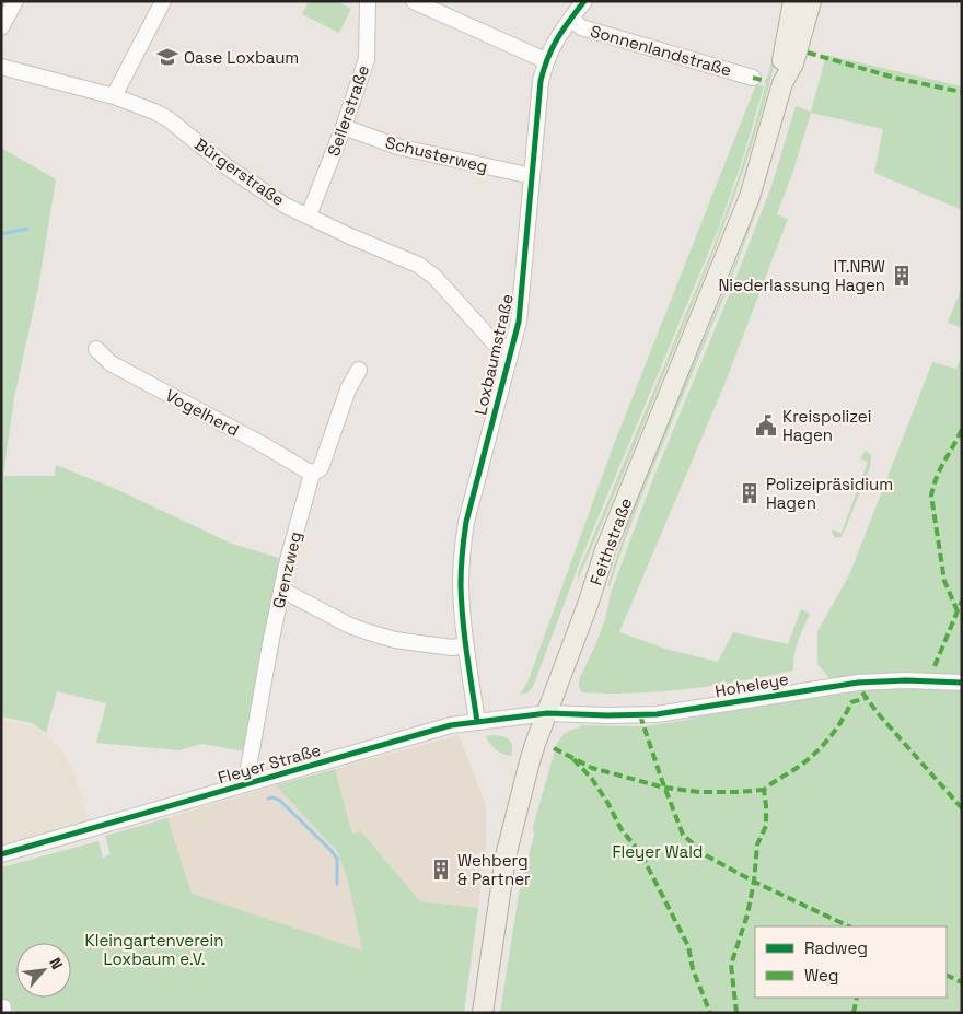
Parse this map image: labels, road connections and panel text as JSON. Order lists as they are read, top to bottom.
{
  "streets": {
    "main road": ["Feithstraße"],
    "street": [
      "Sonnenlandstraße",
      "Seilerstraße",
      "Schusterweg",
      "Bürgerstraße",
      "Loxbaumstraße",
      "Vogelherd",
      "Grenzweg",
      "Hoheleye",
      "Fleyer Straße"
    ]
  },
  "crossings": [
    ["Sonnenlandstraße", "Loxbaumstraße"],
    ["Seilerstraße", "Schusterweg"],
    ["Seilerstraße", "Bürgerstraße"],
    ["Schusterweg", "Loxbaumstraße"],
    ["Bürgerstraße", "Loxbaumstraße"],
    ["Loxbaumstraße", "Fleyer Straße"],
    ["Vogelherd", "Grenzweg"],
    ["Feithstraße", "Hoheleye"],
    ["Feithstraße", "Fleyer Straße"],
    ["Grenzweg", "Fleyer Straße"],
    ["Hoheleye", "Fleyer Straße"]
  ],
  "parks": ["Fleyer Wald", "Kleingartenverein Loxbaum e.V."],
  "places": {
    "school or university": ["Oase Loxbaum"],
    "building": ["IT.NRW Niederlassung Hagen", "Polizeipräsidium Hagen", "Wehberg & Partner"],
    "public building": ["Kreispolizei Hagen"]
  },
  "legend": ["Radweg", "Weg"],
  "north": "top right"
}
